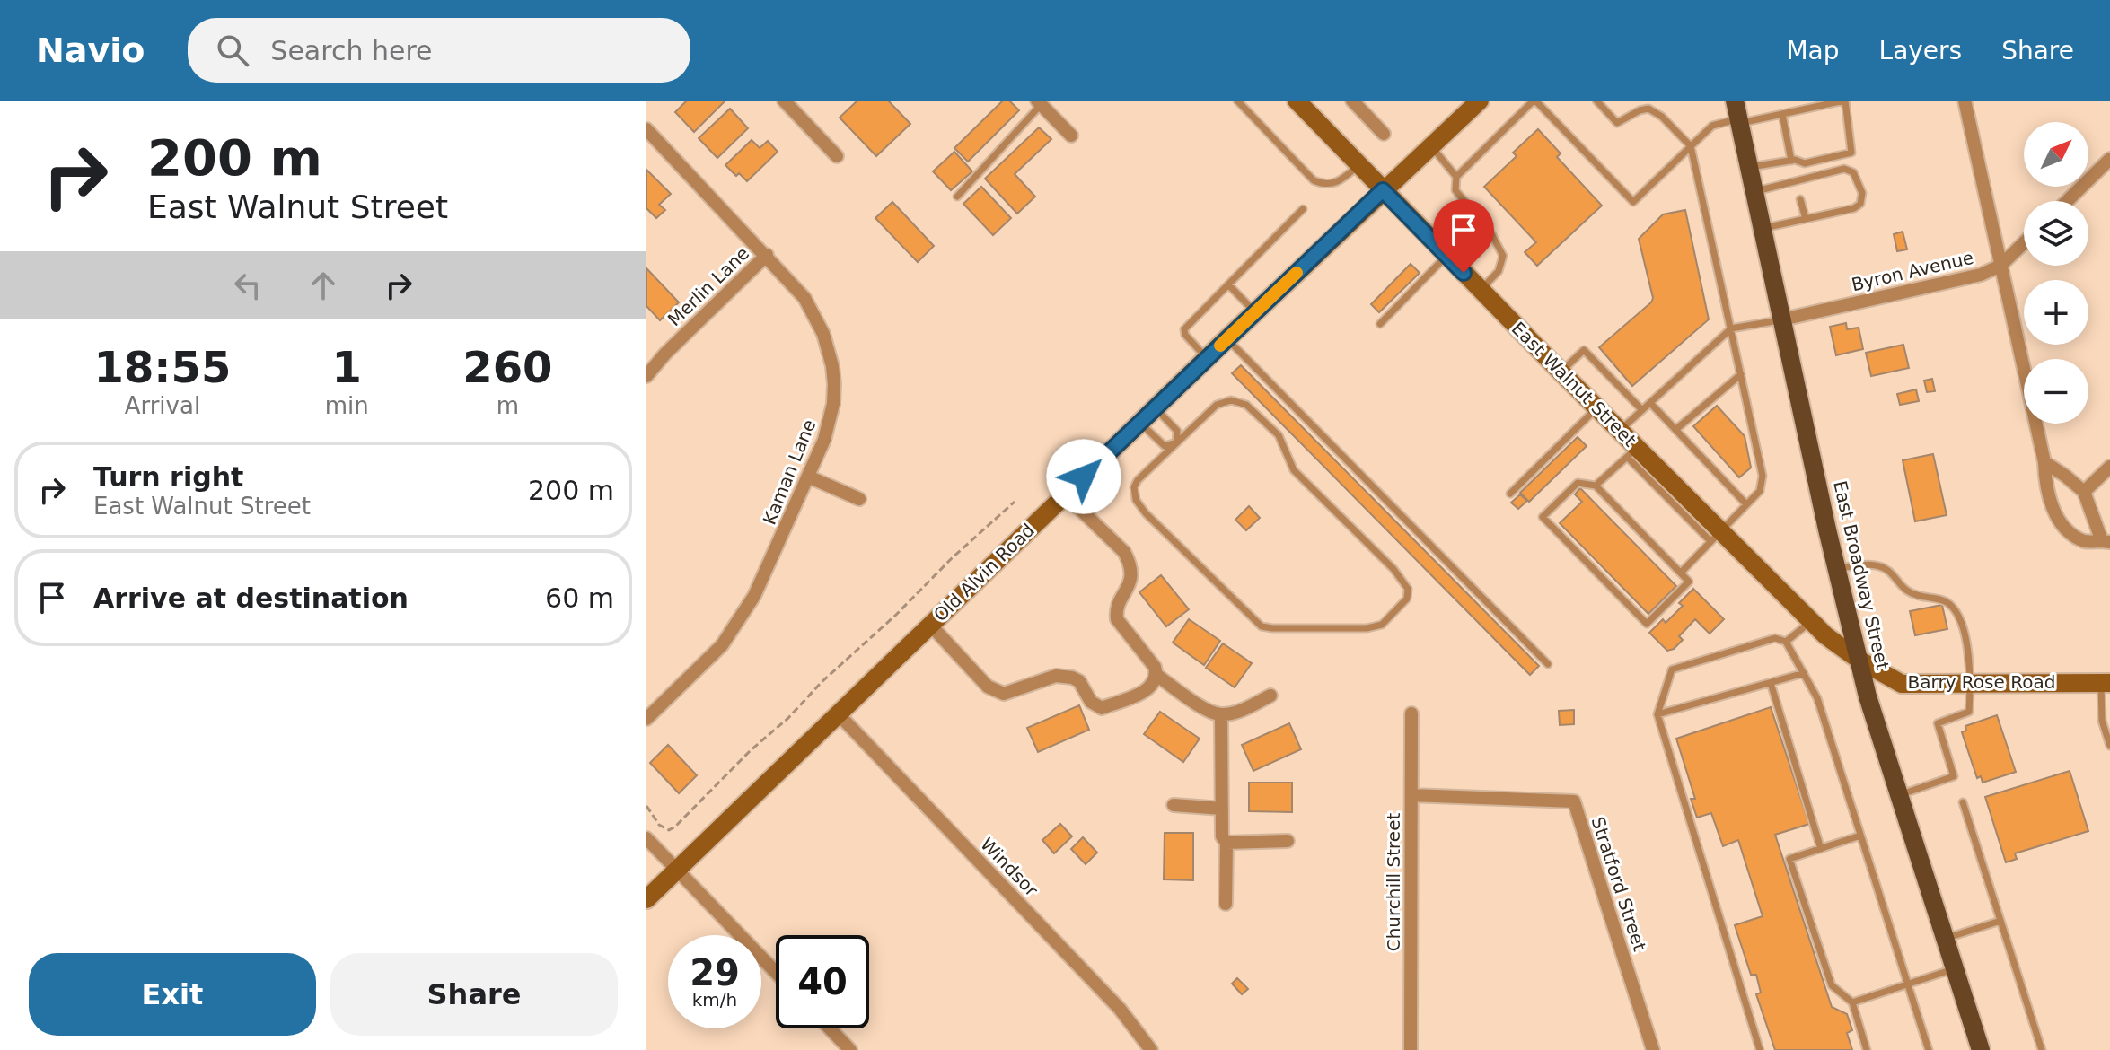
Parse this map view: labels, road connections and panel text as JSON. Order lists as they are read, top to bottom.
{
  "streets": {
    "main road": ["East Broadway Street"],
    "street": [
      "Byron Avenue",
      "Merlin Lane",
      "East Walnut Street",
      "Kaman Lane",
      "Old Alvin Road",
      "Barry Rose Road",
      "Windsor",
      "Churchill Street",
      "Stratford Street"
    ]
  },
  "crossings": [
    ["Byron Avenue", "East Broadway Street"],
    ["Merlin Lane", "Kaman Lane"],
    ["East Walnut Street", "Old Alvin Road"],
    ["East Walnut Street", "East Broadway Street"],
    ["East Walnut Street", "Barry Rose Road"],
    ["Old Alvin Road", "Windsor"],
    ["East Broadway Street", "Barry Rose Road"],
    ["Churchill Street", "Stratford Street"]
  ],
  "north": "top right",
  "page": {
    "header": "Navio",
    "search": "Search here",
    "nav": ["Map", "Layers", "Share"],
    "turn": ["200 m", "East Walnut Street"],
    "map_buttons": ["+", "−"],
    "eta": [
      "18:55",
      "Arrival",
      "1",
      "min",
      "260",
      "m"
    ],
    "list": [
      {
        "name": "Turn right",
        "note": "East Walnut Street",
        "value": "200 m"
      },
      {
        "name": "Arrive at destination",
        "value": "60 m"
      }
    ],
    "speed": "29 km/h",
    "limit": "40",
    "buttons": ["Exit", "Share"]
  }
}
